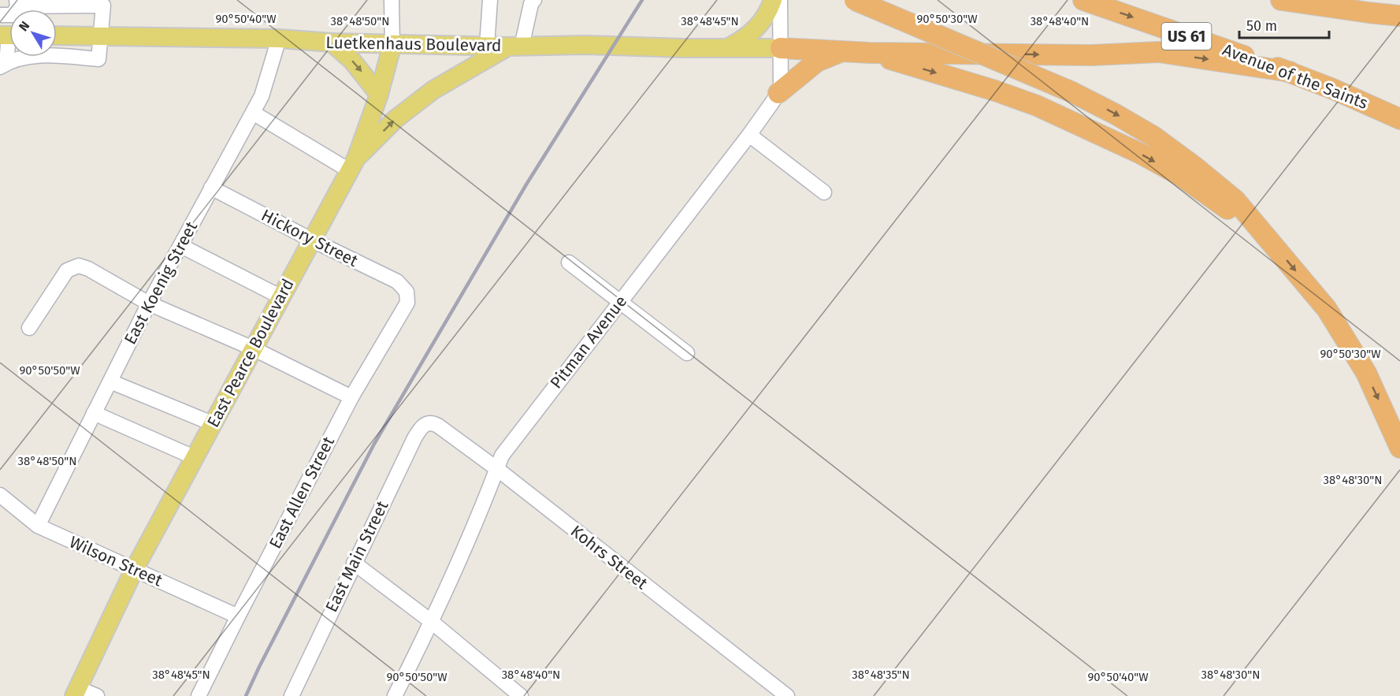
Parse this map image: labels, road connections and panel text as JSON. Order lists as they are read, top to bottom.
{
  "streets": {
    "highway": ["US 61", "Avenue of the Saints"],
    "main road": ["Luetkenhaus Boulevard", "East Pearce Boulevard"],
    "street": [
      "Hickory Street",
      "East Koenig Street",
      "Pitman Avenue",
      "East Allen Street",
      "East Main Street",
      "Kohrs Street",
      "Wilson Street"
    ]
  },
  "crossings": [
    ["Luetkenhaus Boulevard", "East Koenig Street"],
    ["Luetkenhaus Boulevard", "Pitman Avenue"],
    ["Luetkenhaus Boulevard", "East Pearce Boulevard"],
    ["Hickory Street", "East Koenig Street"],
    ["Hickory Street", "East Pearce Boulevard"],
    ["Hickory Street", "East Allen Street"],
    ["East Koenig Street", "Wilson Street"],
    ["Pitman Avenue", "Kohrs Street"],
    ["East Pearce Boulevard", "Wilson Street"],
    ["East Allen Street", "Wilson Street"],
    ["East Main Street", "Kohrs Street"]
  ],
  "scale_bar": "50 m",
  "north": "top left",
  "coordinates": [
    "90°50'40\"W",
    "90°50'30\"W",
    "38°48'50\"N",
    "38°48'45\"N",
    "38°48'40\"N",
    "90°50'50\"W",
    "38°48'30\"N",
    "38°48'35\"N"
  ]
}
